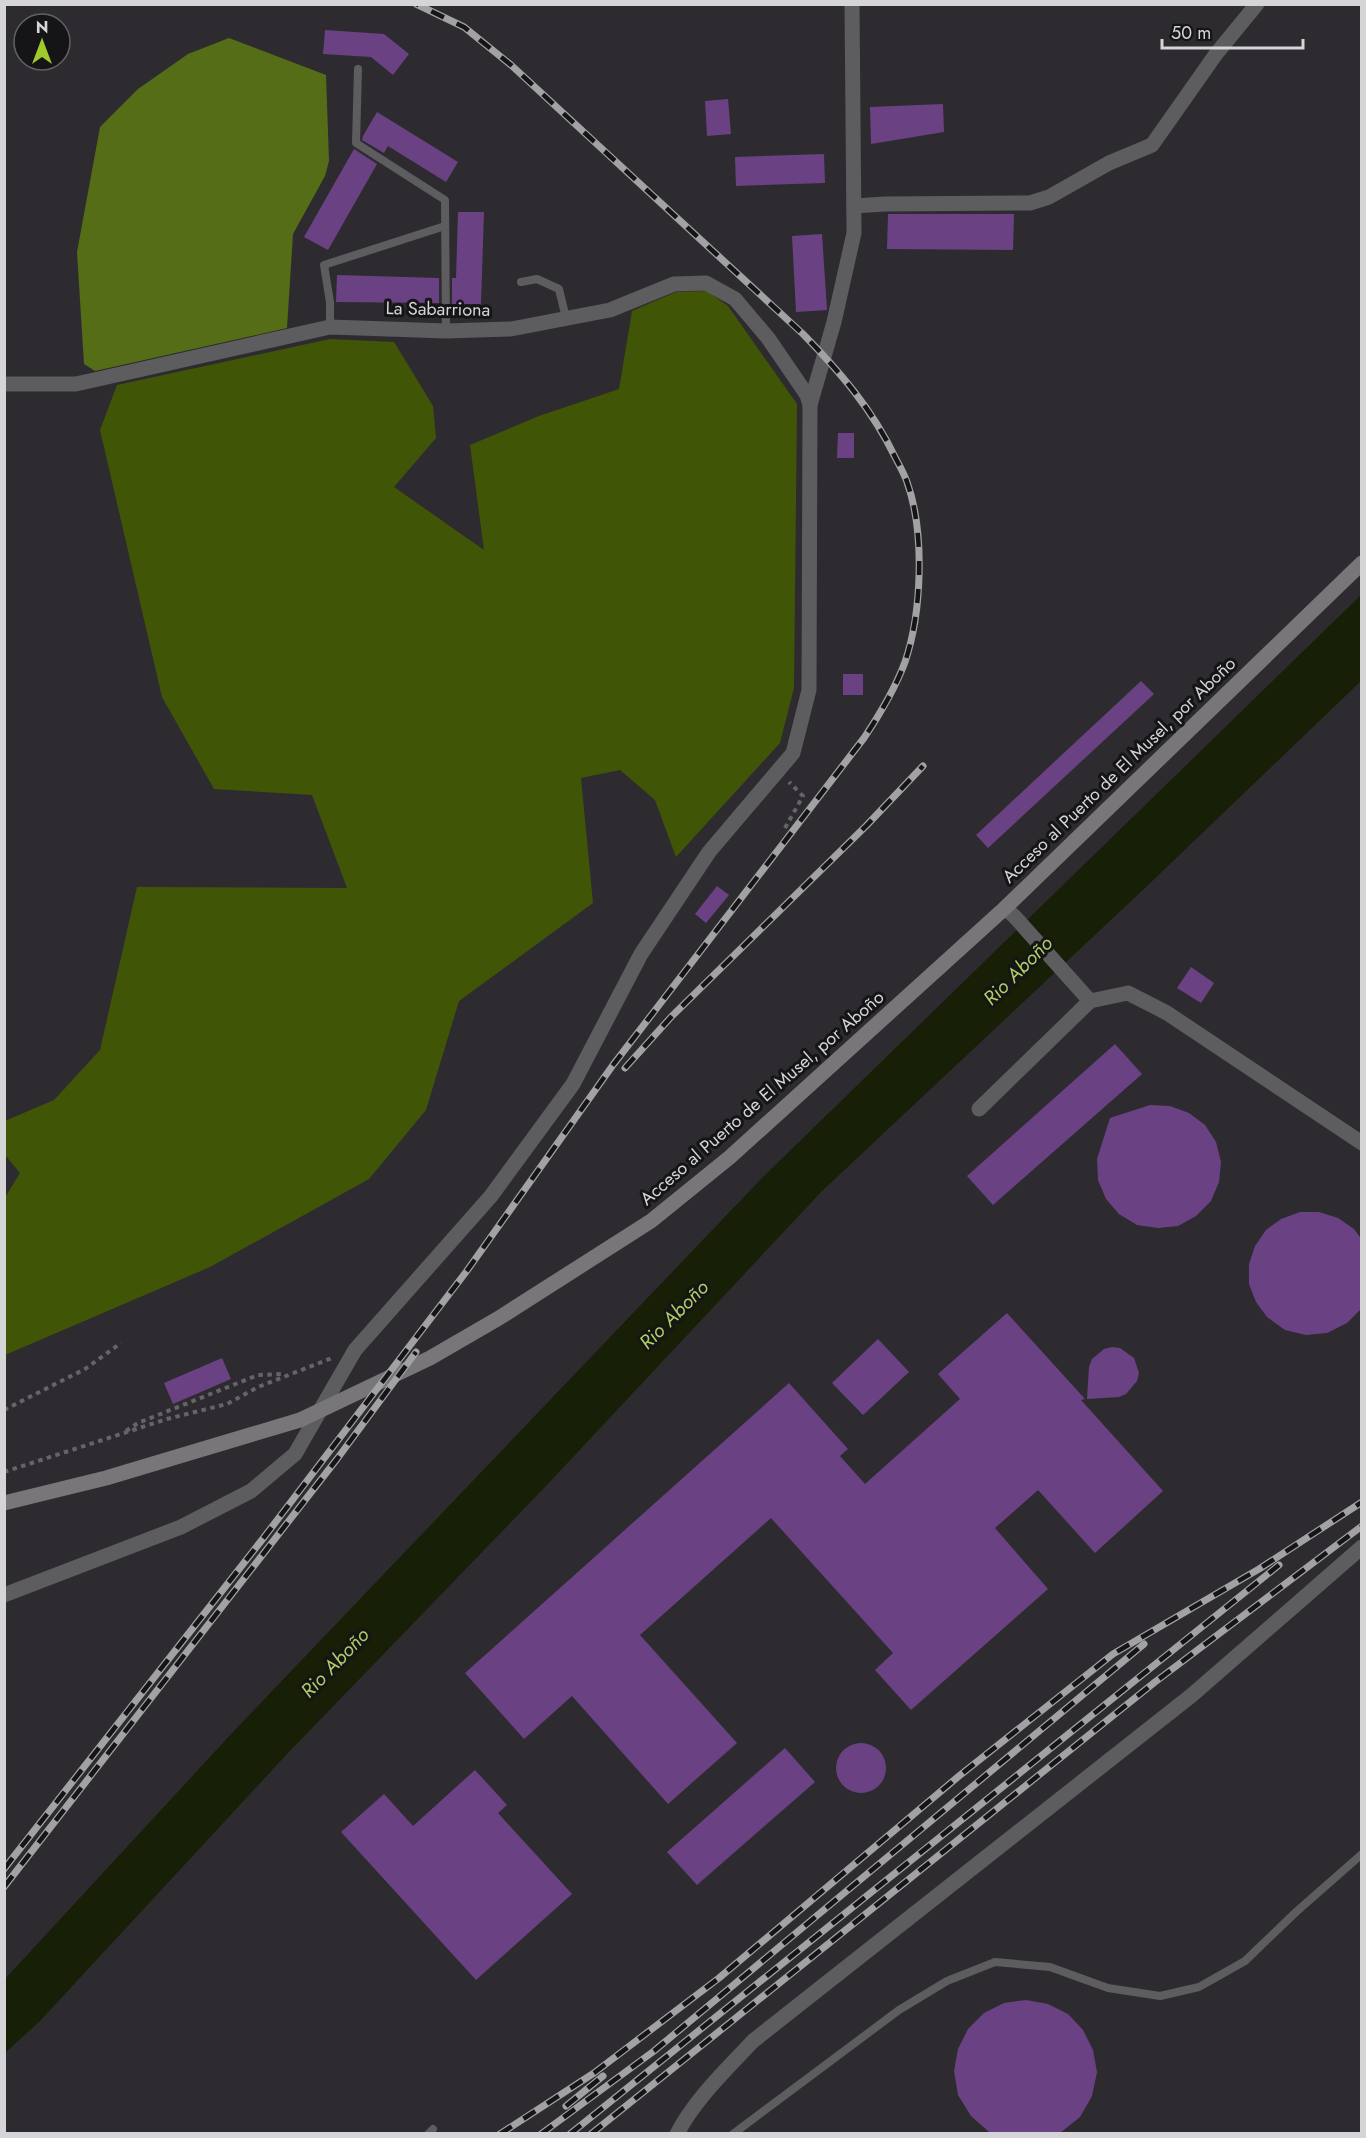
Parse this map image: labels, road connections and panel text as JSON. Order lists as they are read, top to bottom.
{
  "streets": {
    "street": ["La Sabarriona", "Acceso al Puerto de El Musel, por Aboño"]
  },
  "water": ["Rio Aboño"],
  "scale_bar": "50 m",
  "north": "top"
}
